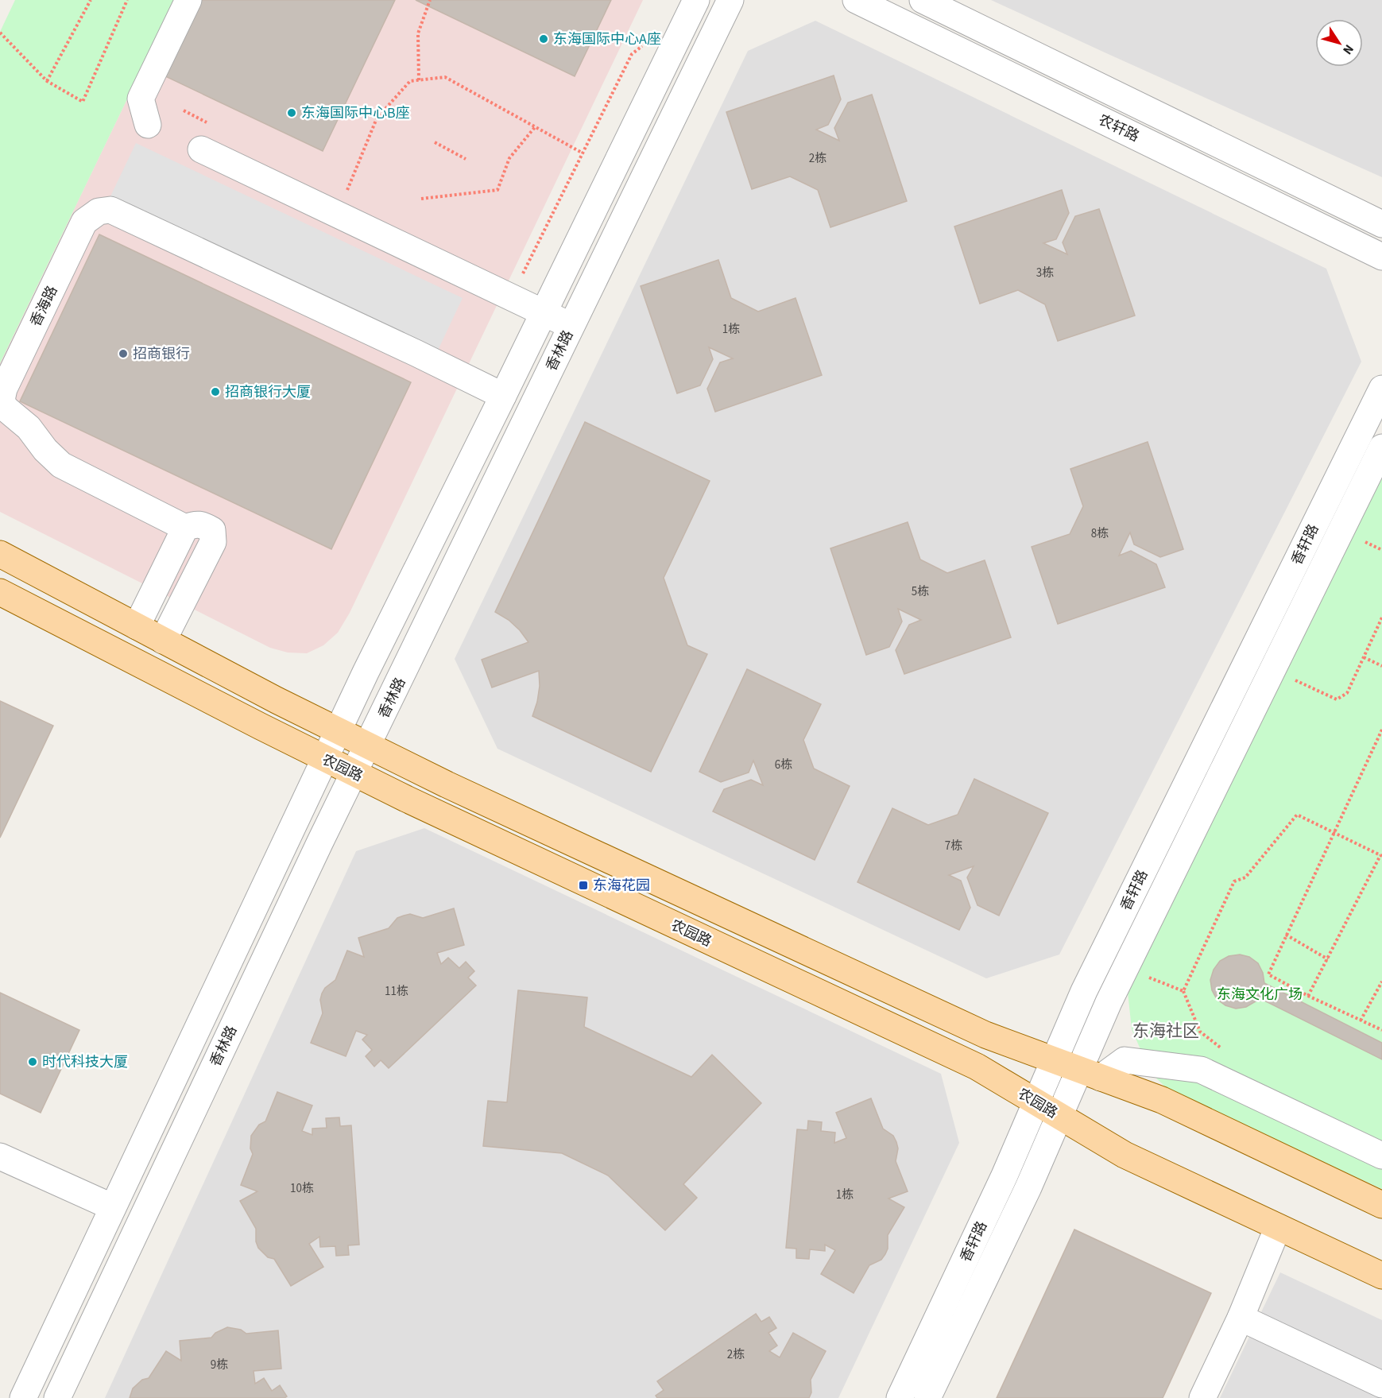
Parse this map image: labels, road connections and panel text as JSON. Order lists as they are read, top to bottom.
{
  "streets": {
    "main road": ["农园路"],
    "street": [
      "农轩路",
      "香海路",
      "香林路",
      "香轩路"
    ]
  },
  "crossings": [
    ["香林路", "农园路"],
    ["香轩路", "农园路"]
  ],
  "districts": ["东海社区"],
  "parks": ["东海文化广场"],
  "places": {
    "other": [
      "东海国际中心A座",
      "东海国际中心B座",
      "招商银行",
      "招商银行大厦",
      "时代科技大厦"
    ],
    "transit": ["东海花园"]
  },
  "house_numbers": [
    "2栋",
    "3栋",
    "1栋",
    "8栋",
    "5栋",
    "6栋",
    "7栋",
    "11栋",
    "10栋",
    "1栋",
    "2栋",
    "9栋"
  ],
  "north": "bottom right"
}
